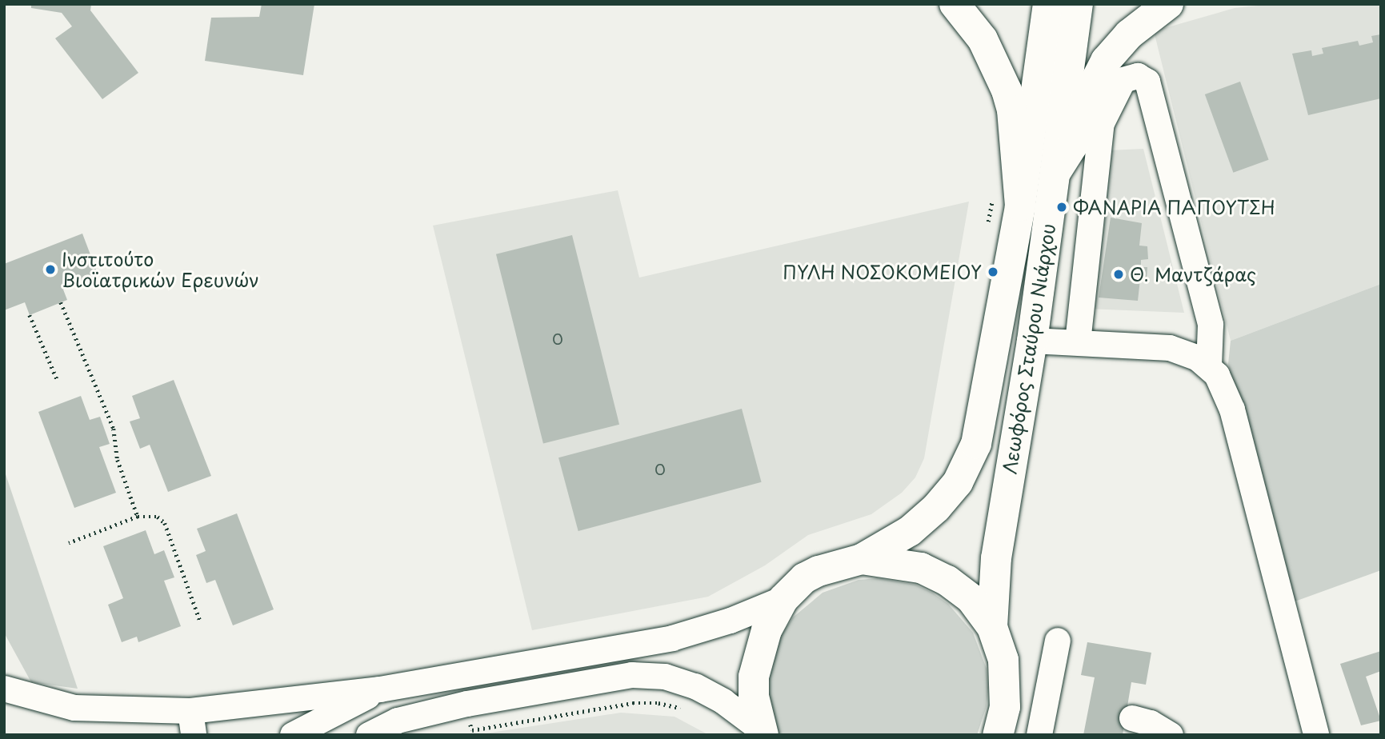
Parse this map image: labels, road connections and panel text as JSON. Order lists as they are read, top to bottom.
{
  "streets": {
    "main road": ["Λεωφόρος Σταύρου Νιάρχου"]
  },
  "places": [
    "ΦΑΝΑΡΙΑ ΠΑΠΟΥΤΣΗ",
    "Ινστιτούτο Βιοϊατρικών Ερευνών",
    "ΠΥΛΗ ΝΟΣΟΚΟΜΕΙΟΥ",
    "Θ. Μαντζάρας"
  ],
  "house_numbers": ["0", "0"]
}
